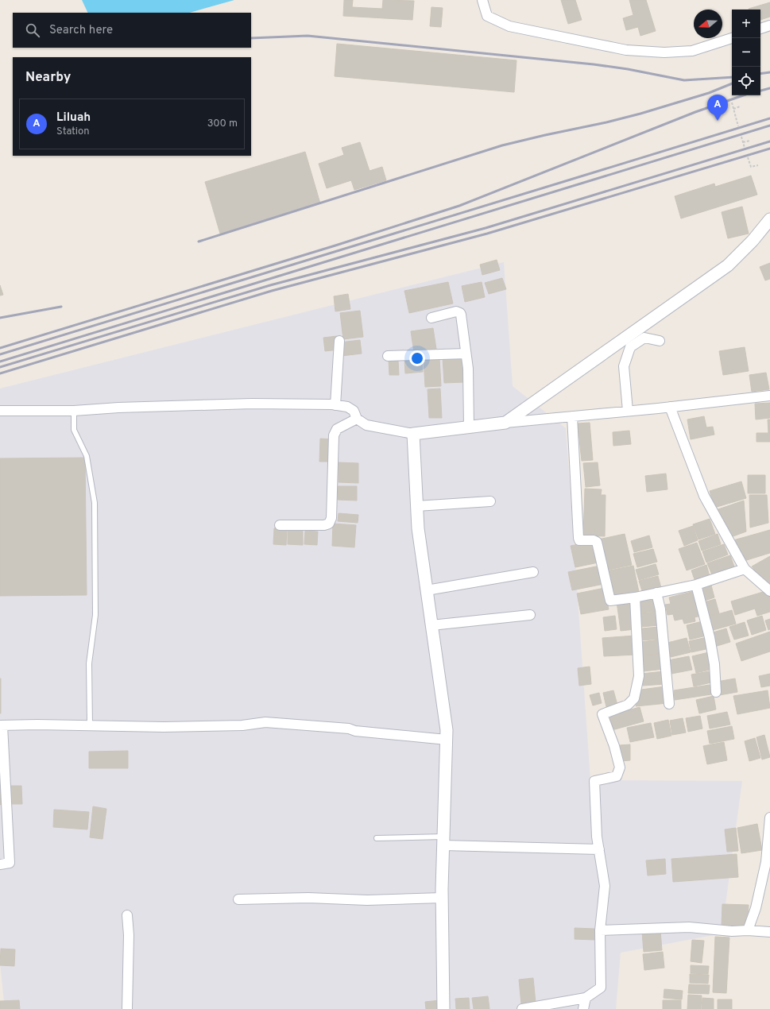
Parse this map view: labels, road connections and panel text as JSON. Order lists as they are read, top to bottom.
{
  "north": "left",
  "page": {
    "map_buttons": ["+", "−"],
    "search": "Search here",
    "heading": "Nearby",
    "pins": "A",
    "list": [
      {
        "mark": "A",
        "name": "Liluah",
        "note": "Station",
        "value": "300 m"
      }
    ]
  }
}
